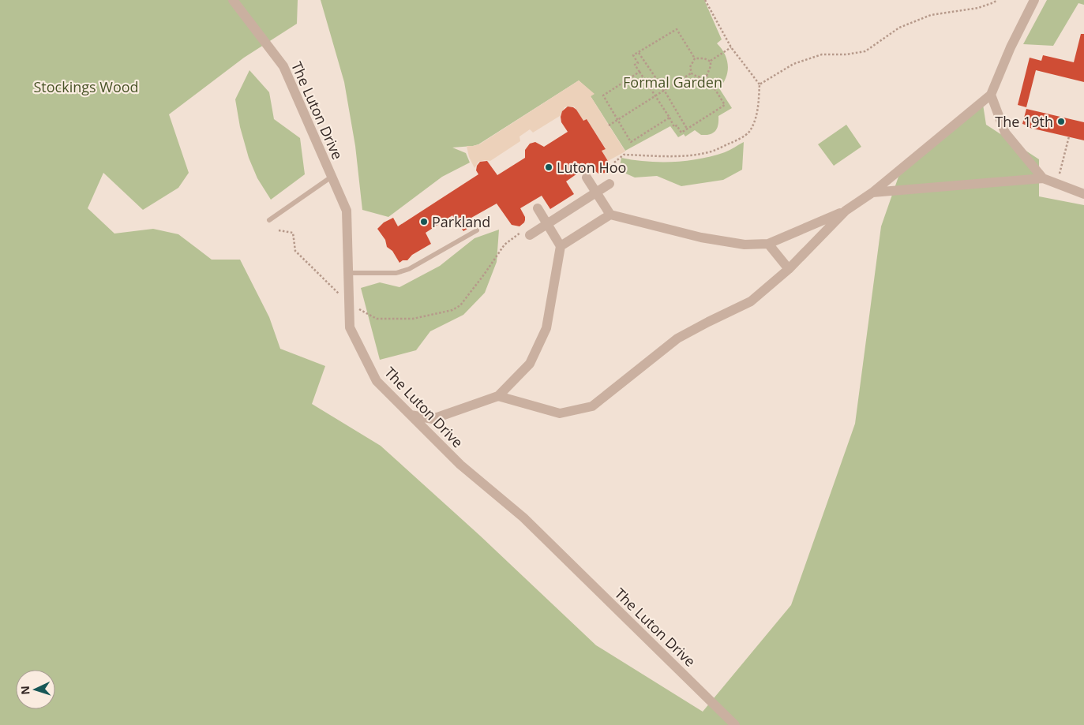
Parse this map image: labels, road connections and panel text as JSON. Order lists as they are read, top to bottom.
{
  "streets": {
    "street": ["The Luton Drive"]
  },
  "parks": ["Formal Garden", "Stockings Wood"],
  "places": ["The 19th", "Luton Hoo", "Parkland"],
  "north": "left"
}
